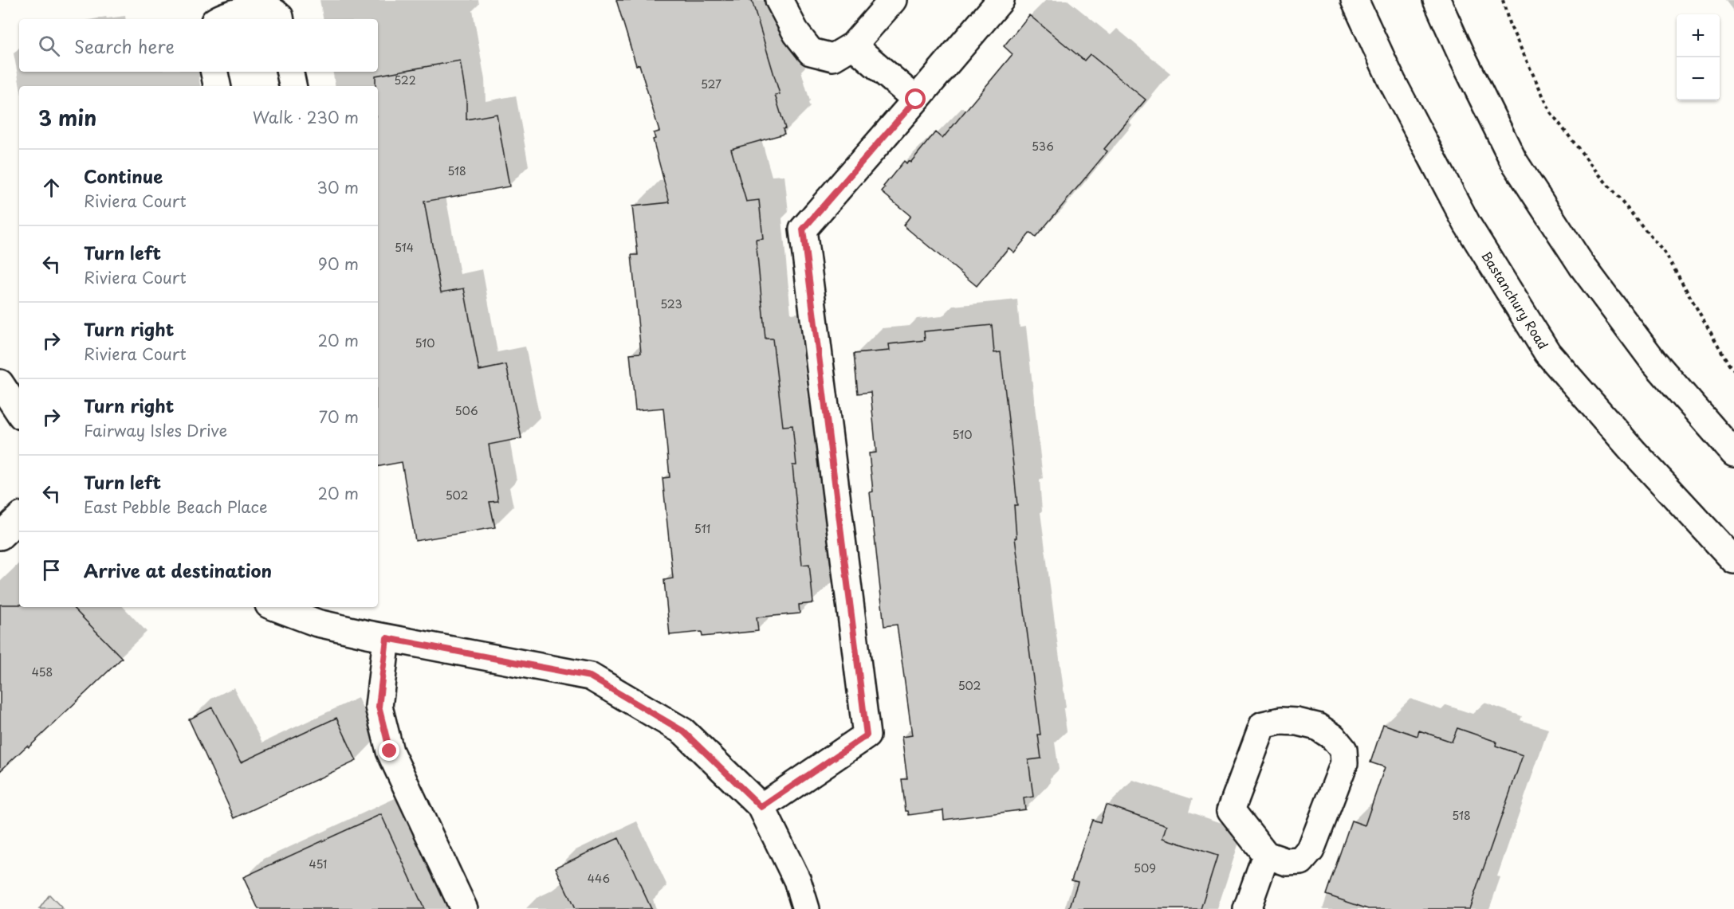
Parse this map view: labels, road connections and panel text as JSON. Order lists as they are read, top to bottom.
{
  "streets": {
    "street": ["Bastanchury Road"]
  },
  "house_numbers": [
    "522",
    "527",
    "536",
    "518",
    "514",
    "523",
    "510",
    "506",
    "510",
    "502",
    "511",
    "458",
    "502",
    "518",
    "451",
    "509",
    "446"
  ],
  "page": {
    "map_buttons": ["+", "−"],
    "search": "Search here",
    "heading": ["3 min", "Walk · 230 m"],
    "list": [
      ["Continue", "Riviera Court", "30 m"],
      ["Turn left", "Riviera Court", "90 m"],
      ["Turn right", "Riviera Court", "20 m"],
      ["Turn right", "Fairway Isles Drive", "70 m"],
      ["Turn left", "East Pebble Beach Place", "20 m"],
      "Arrive at destination"
    ]
  }
}
